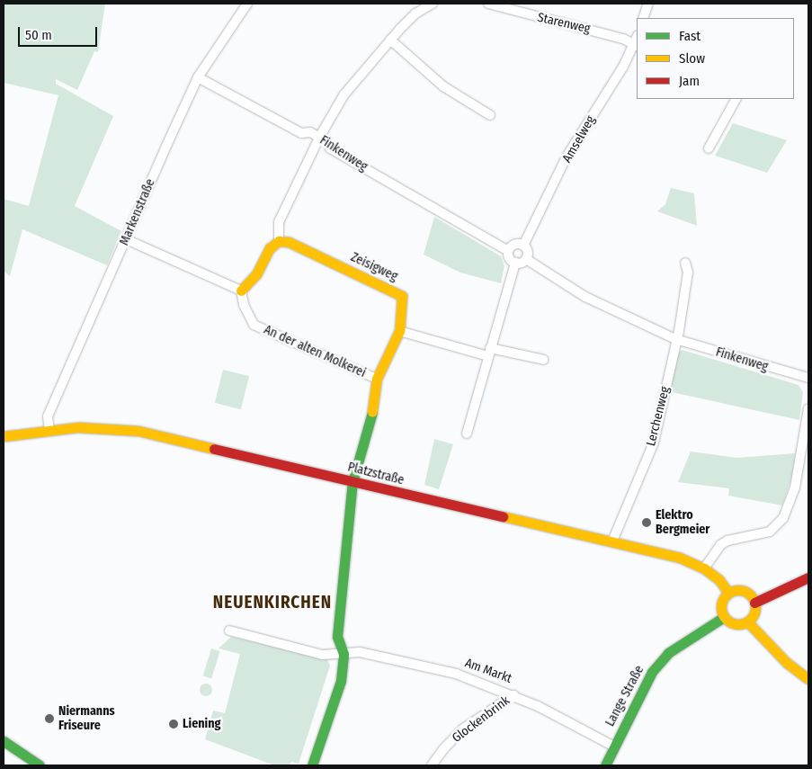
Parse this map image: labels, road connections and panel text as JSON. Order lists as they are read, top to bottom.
{
  "streets": {
    "street": [
      "Starenweg",
      "Amselweg",
      "Finkenweg",
      "Markenstraße",
      "Zeisigweg",
      "An der alten Molkerei",
      "Lerchenweg",
      "Platzstraße",
      "Am Markt",
      "Lange Straße",
      "Glockenbrink"
    ]
  },
  "crossings": [
    ["Starenweg", "Amselweg"],
    ["Amselweg", "Finkenweg"],
    ["Finkenweg", "Markenstraße"],
    ["Finkenweg", "Lerchenweg"],
    ["Markenstraße", "Platzstraße"],
    ["Zeisigweg", "An der alten Molkerei"],
    ["Zeisigweg", "Platzstraße"],
    ["Lerchenweg", "Platzstraße"],
    ["Platzstraße", "Lange Straße"],
    ["Am Markt", "Lange Straße"],
    ["Am Markt", "Glockenbrink"]
  ],
  "districts": ["NEUENKIRCHEN"],
  "places": ["Elektro Bergmeier", "Niermanns Friseure", "Liening"],
  "legend": ["Fast", "Slow", "Jam"],
  "scale_bar": "50 m"
}
